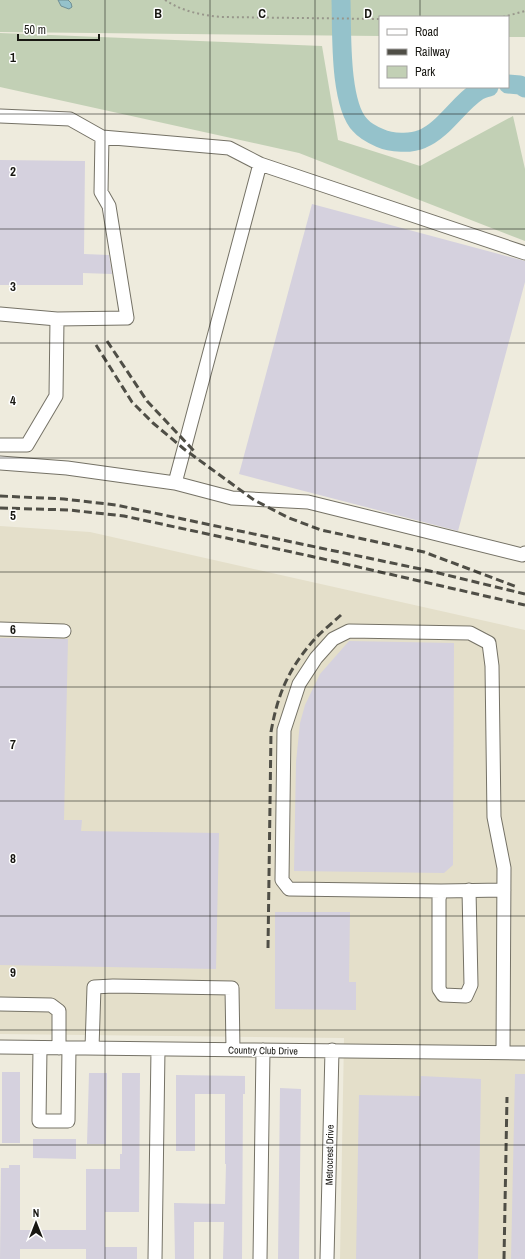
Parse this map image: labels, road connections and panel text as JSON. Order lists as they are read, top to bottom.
{
  "streets": {
    "street": ["Country Club Drive", "Metrocrest Drive"]
  },
  "crossings": [
    ["Country Club Drive", "Metrocrest Drive"]
  ],
  "legend": ["Road", "Railway", "Park"],
  "scale_bar": "50 m",
  "north": "top",
  "grid": {
    "columns": ["B", "C", "D"],
    "rows": [
      "1",
      "2",
      "3",
      "4",
      "5",
      "6",
      "7",
      "8",
      "9"
    ]
  }
}
